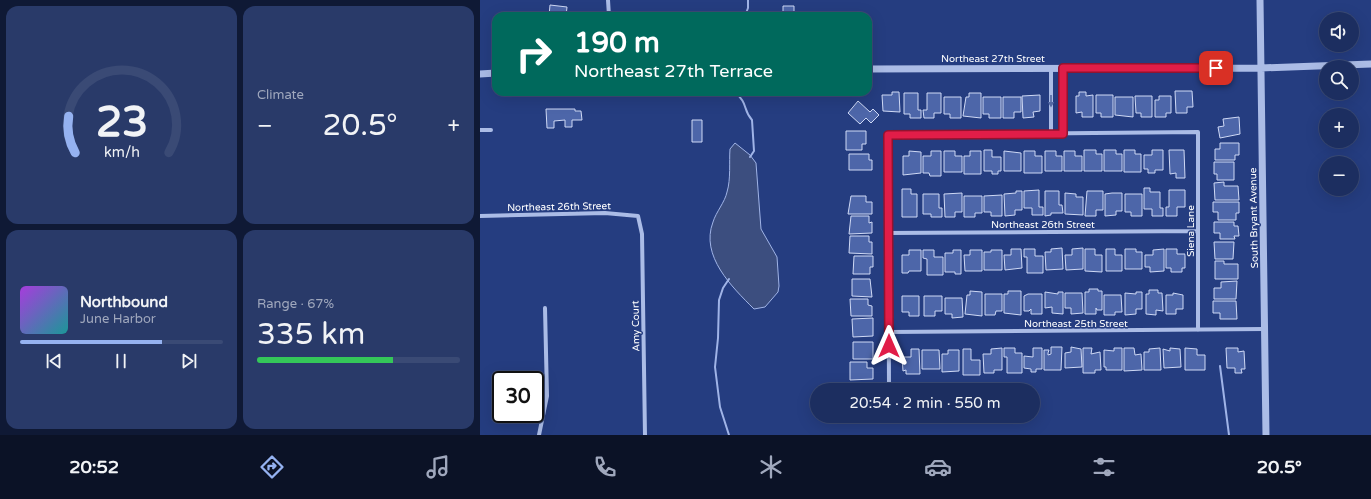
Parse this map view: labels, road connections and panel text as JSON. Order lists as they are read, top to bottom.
{
  "streets": {
    "street": [
      "Northeast 27th Street",
      "Northeast 26th Street",
      "South Bryant Avenue",
      "Siena Lane",
      "Northeast 25th Street",
      "Amy Court"
    ]
  },
  "crossings": [
    ["Northeast 27th Street", "South Bryant Avenue"],
    ["Northeast 26th Street", "Siena Lane"],
    ["Northeast 26th Street", "Amy Court"],
    ["South Bryant Avenue", "Northeast 25th Street"],
    ["Siena Lane", "Northeast 25th Street"]
  ],
  "page": {
    "tile": [
      "Climate",
      ["Range · 67%", "335 km"]
    ],
    "map_buttons": ["+", "−"],
    "turn": ["190 m", "Northeast 27th Terrace"],
    "heat": ["−", "20.5°", "+"],
    "song": ["Northbound", "June Harbor"],
    "limit": "30",
    "trip": "20:54 · 2 min · 550 m",
    "tabs": ["20:52", "20.5°"],
    "gauge": ["23", "km/h"]
  }
}
